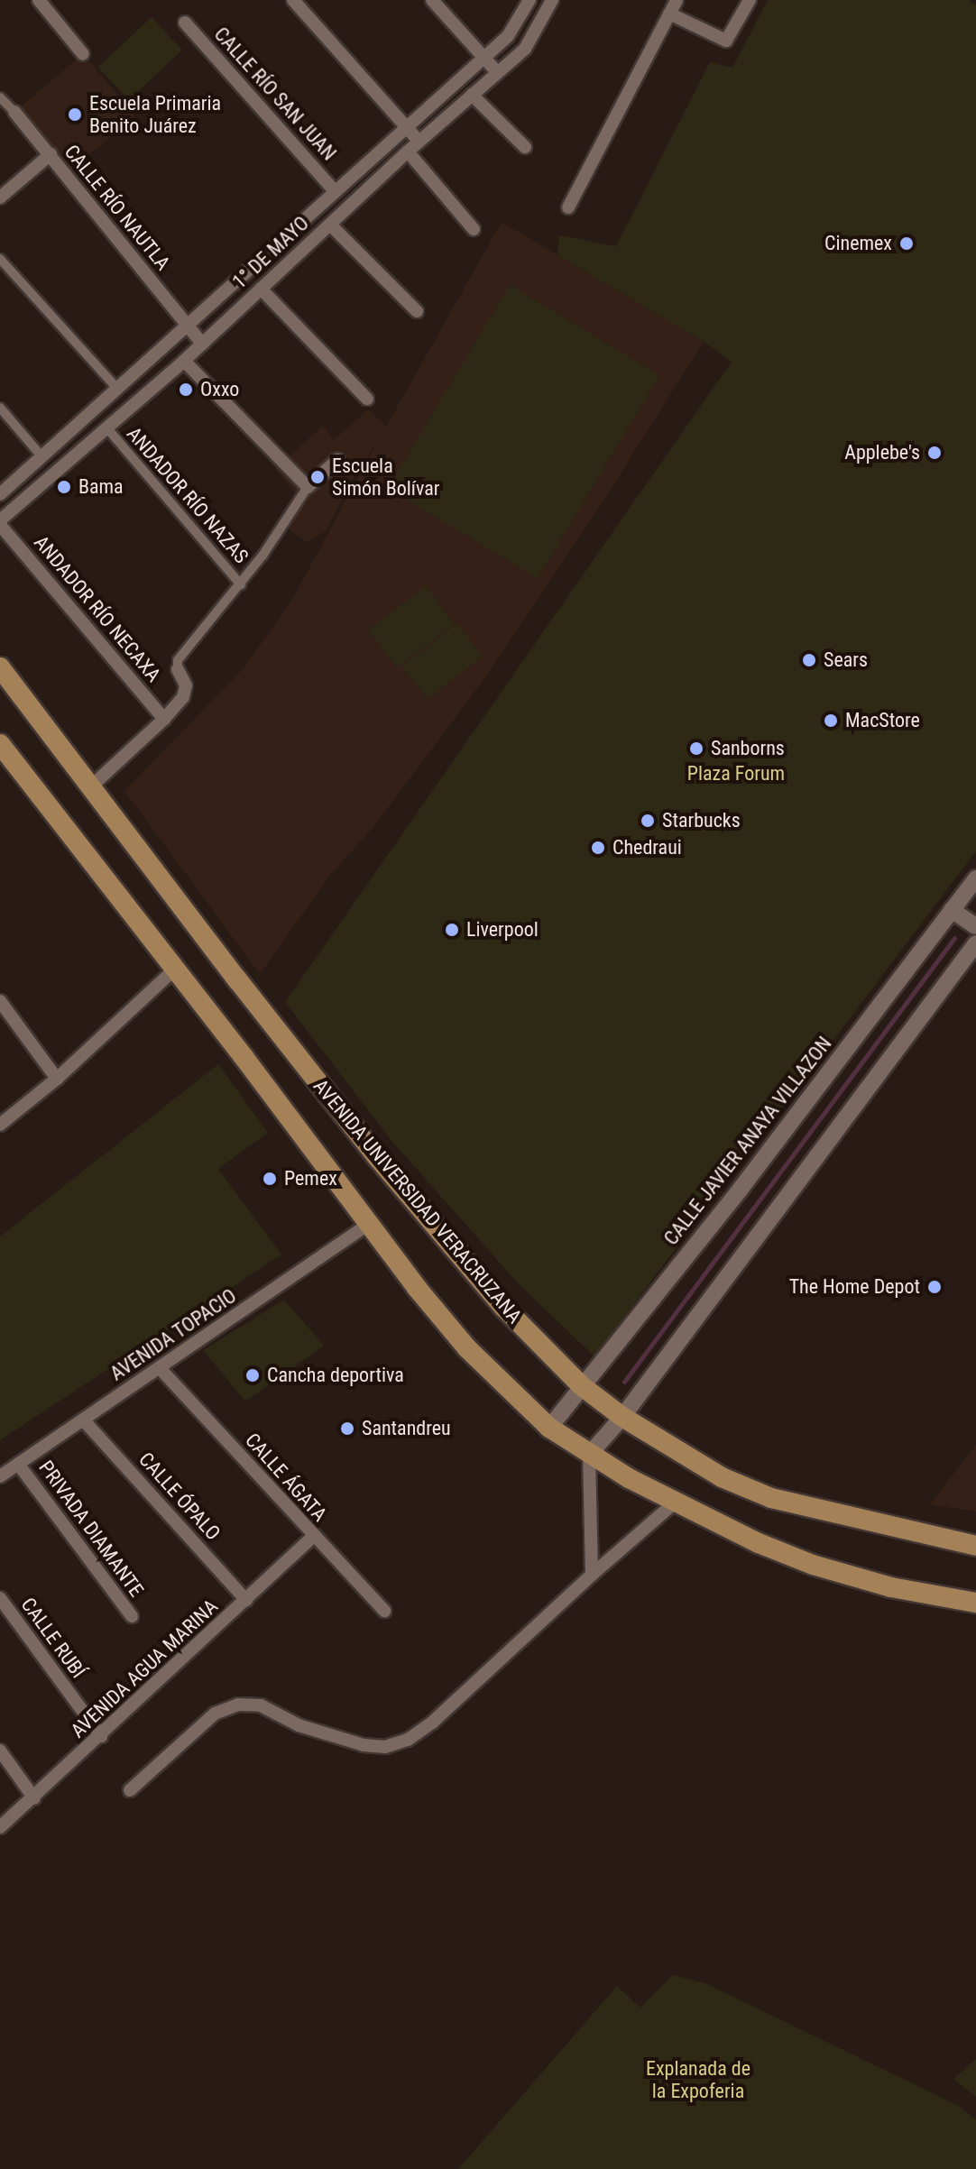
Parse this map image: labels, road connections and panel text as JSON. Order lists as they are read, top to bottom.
{
  "streets": {
    "main road": ["AVENIDA UNIVERSIDAD VERACRUZANA"],
    "street": [
      "CALLE RÍO SAN JUAN",
      "CALLE RÍO NAUTLA",
      "1° DE MAYO",
      "ANDADOR RÍO NAZAS",
      "ANDADOR RÍO NECAXA",
      "CALLE JAVIER ANAYA VILLAZON",
      "AVENIDA TOPACIO",
      "CALLE ÁGATA",
      "CALLE ÓPALO",
      "PRIVADA DIAMANTE",
      "CALLE RUBÍ",
      "AVENIDA AGUA MARINA"
    ]
  },
  "crossings": [
    ["CALLE RÍO SAN JUAN", "1° DE MAYO"],
    ["CALLE RÍO NAUTLA", "1° DE MAYO"],
    ["1° DE MAYO", "ANDADOR RÍO NAZAS"],
    ["1° DE MAYO", "ANDADOR RÍO NECAXA"],
    ["CALLE JAVIER ANAYA VILLAZON", "AVENIDA UNIVERSIDAD VERACRUZANA"],
    ["AVENIDA TOPACIO", "CALLE ÁGATA"],
    ["AVENIDA TOPACIO", "CALLE ÓPALO"],
    ["AVENIDA TOPACIO", "PRIVADA DIAMANTE"],
    ["CALLE ÁGATA", "AVENIDA AGUA MARINA"],
    ["CALLE ÓPALO", "AVENIDA AGUA MARINA"],
    ["CALLE RUBÍ", "AVENIDA AGUA MARINA"]
  ],
  "parks": ["Plaza Forum", "Explanada de la Expoferia"],
  "places": [
    "Escuela Primaria Benito Juárez",
    "Cinemex",
    "Oxxo",
    "Applebe's",
    "Escuela Simón Bolívar",
    "Bama",
    "Sears",
    "MacStore",
    "Sanborns",
    "Starbucks",
    "Chedraui",
    "Liverpool",
    "Pemex",
    "The Home Depot",
    "Cancha deportiva",
    "Santandreu"
  ]
}
